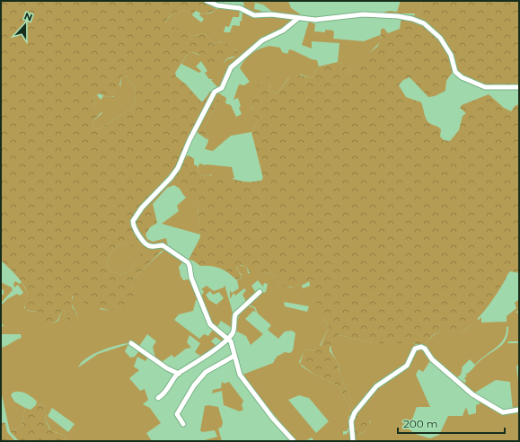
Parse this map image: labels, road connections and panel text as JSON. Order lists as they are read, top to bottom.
{
  "scale_bar": "200 m",
  "north": "top"
}
